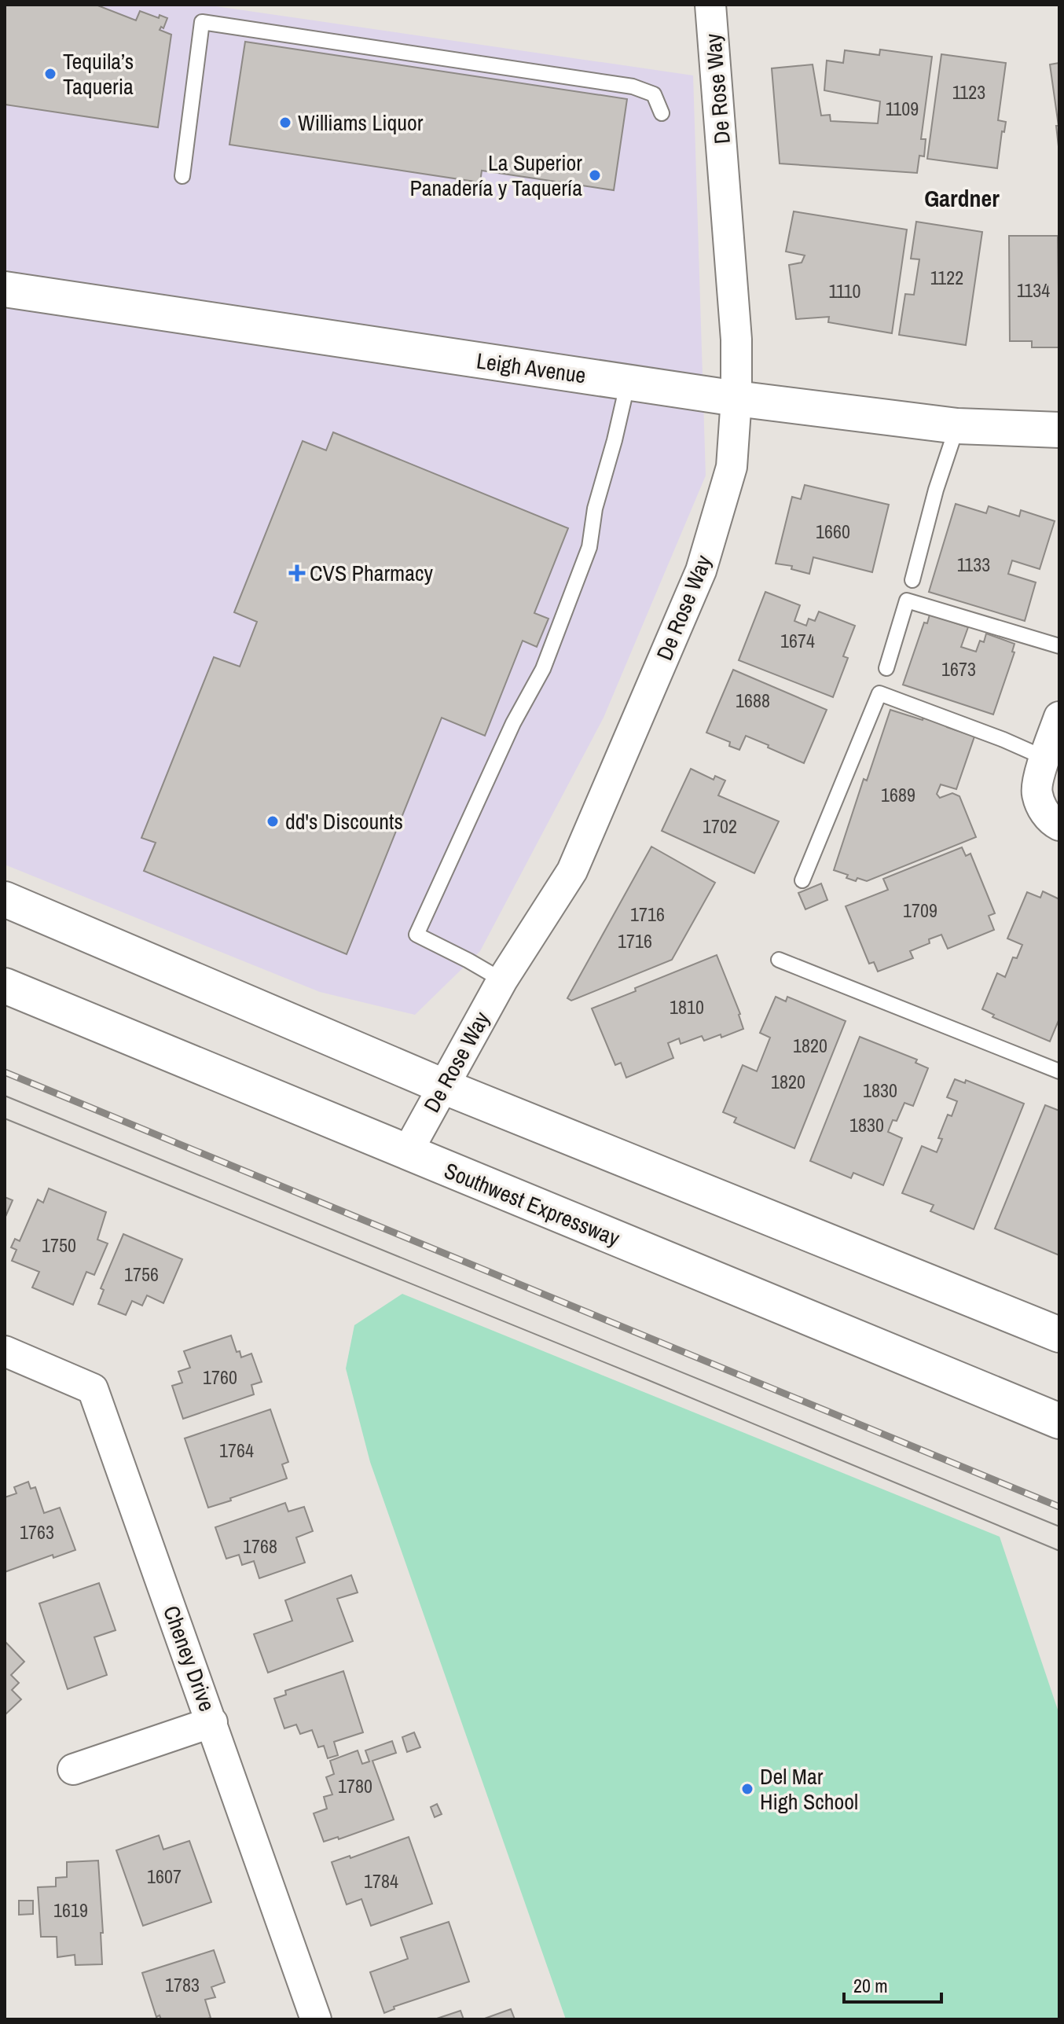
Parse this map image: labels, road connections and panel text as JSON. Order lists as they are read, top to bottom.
{
  "streets": {
    "main road": ["Leigh Avenue", "Southwest Expressway"],
    "street": ["De Rose Way", "Cheney Drive"]
  },
  "crossings": [
    ["De Rose Way", "Leigh Avenue"],
    ["De Rose Way", "Southwest Expressway"]
  ],
  "districts": ["Gardner"],
  "places": {
    "other": [
      "Tequila’s Taqueria",
      "Williams Liquor",
      "La Superior Panadería y Taquería",
      "dd's Discounts",
      "Del Mar High School"
    ],
    "health": ["CVS Pharmacy"]
  },
  "house_numbers": [
    "1123",
    "1109",
    "1122",
    "1134",
    "1110",
    "1660",
    "1133",
    "1674",
    "1673",
    "1688",
    "1689",
    "1702",
    "1709",
    "1716",
    "1716",
    "1810",
    "1820",
    "1820",
    "1830",
    "1830",
    "1750",
    "1756",
    "1760",
    "1764",
    "1763",
    "1768",
    "1780",
    "1607",
    "1784",
    "1619",
    "1783"
  ],
  "scale_bar": "20 m"
}
